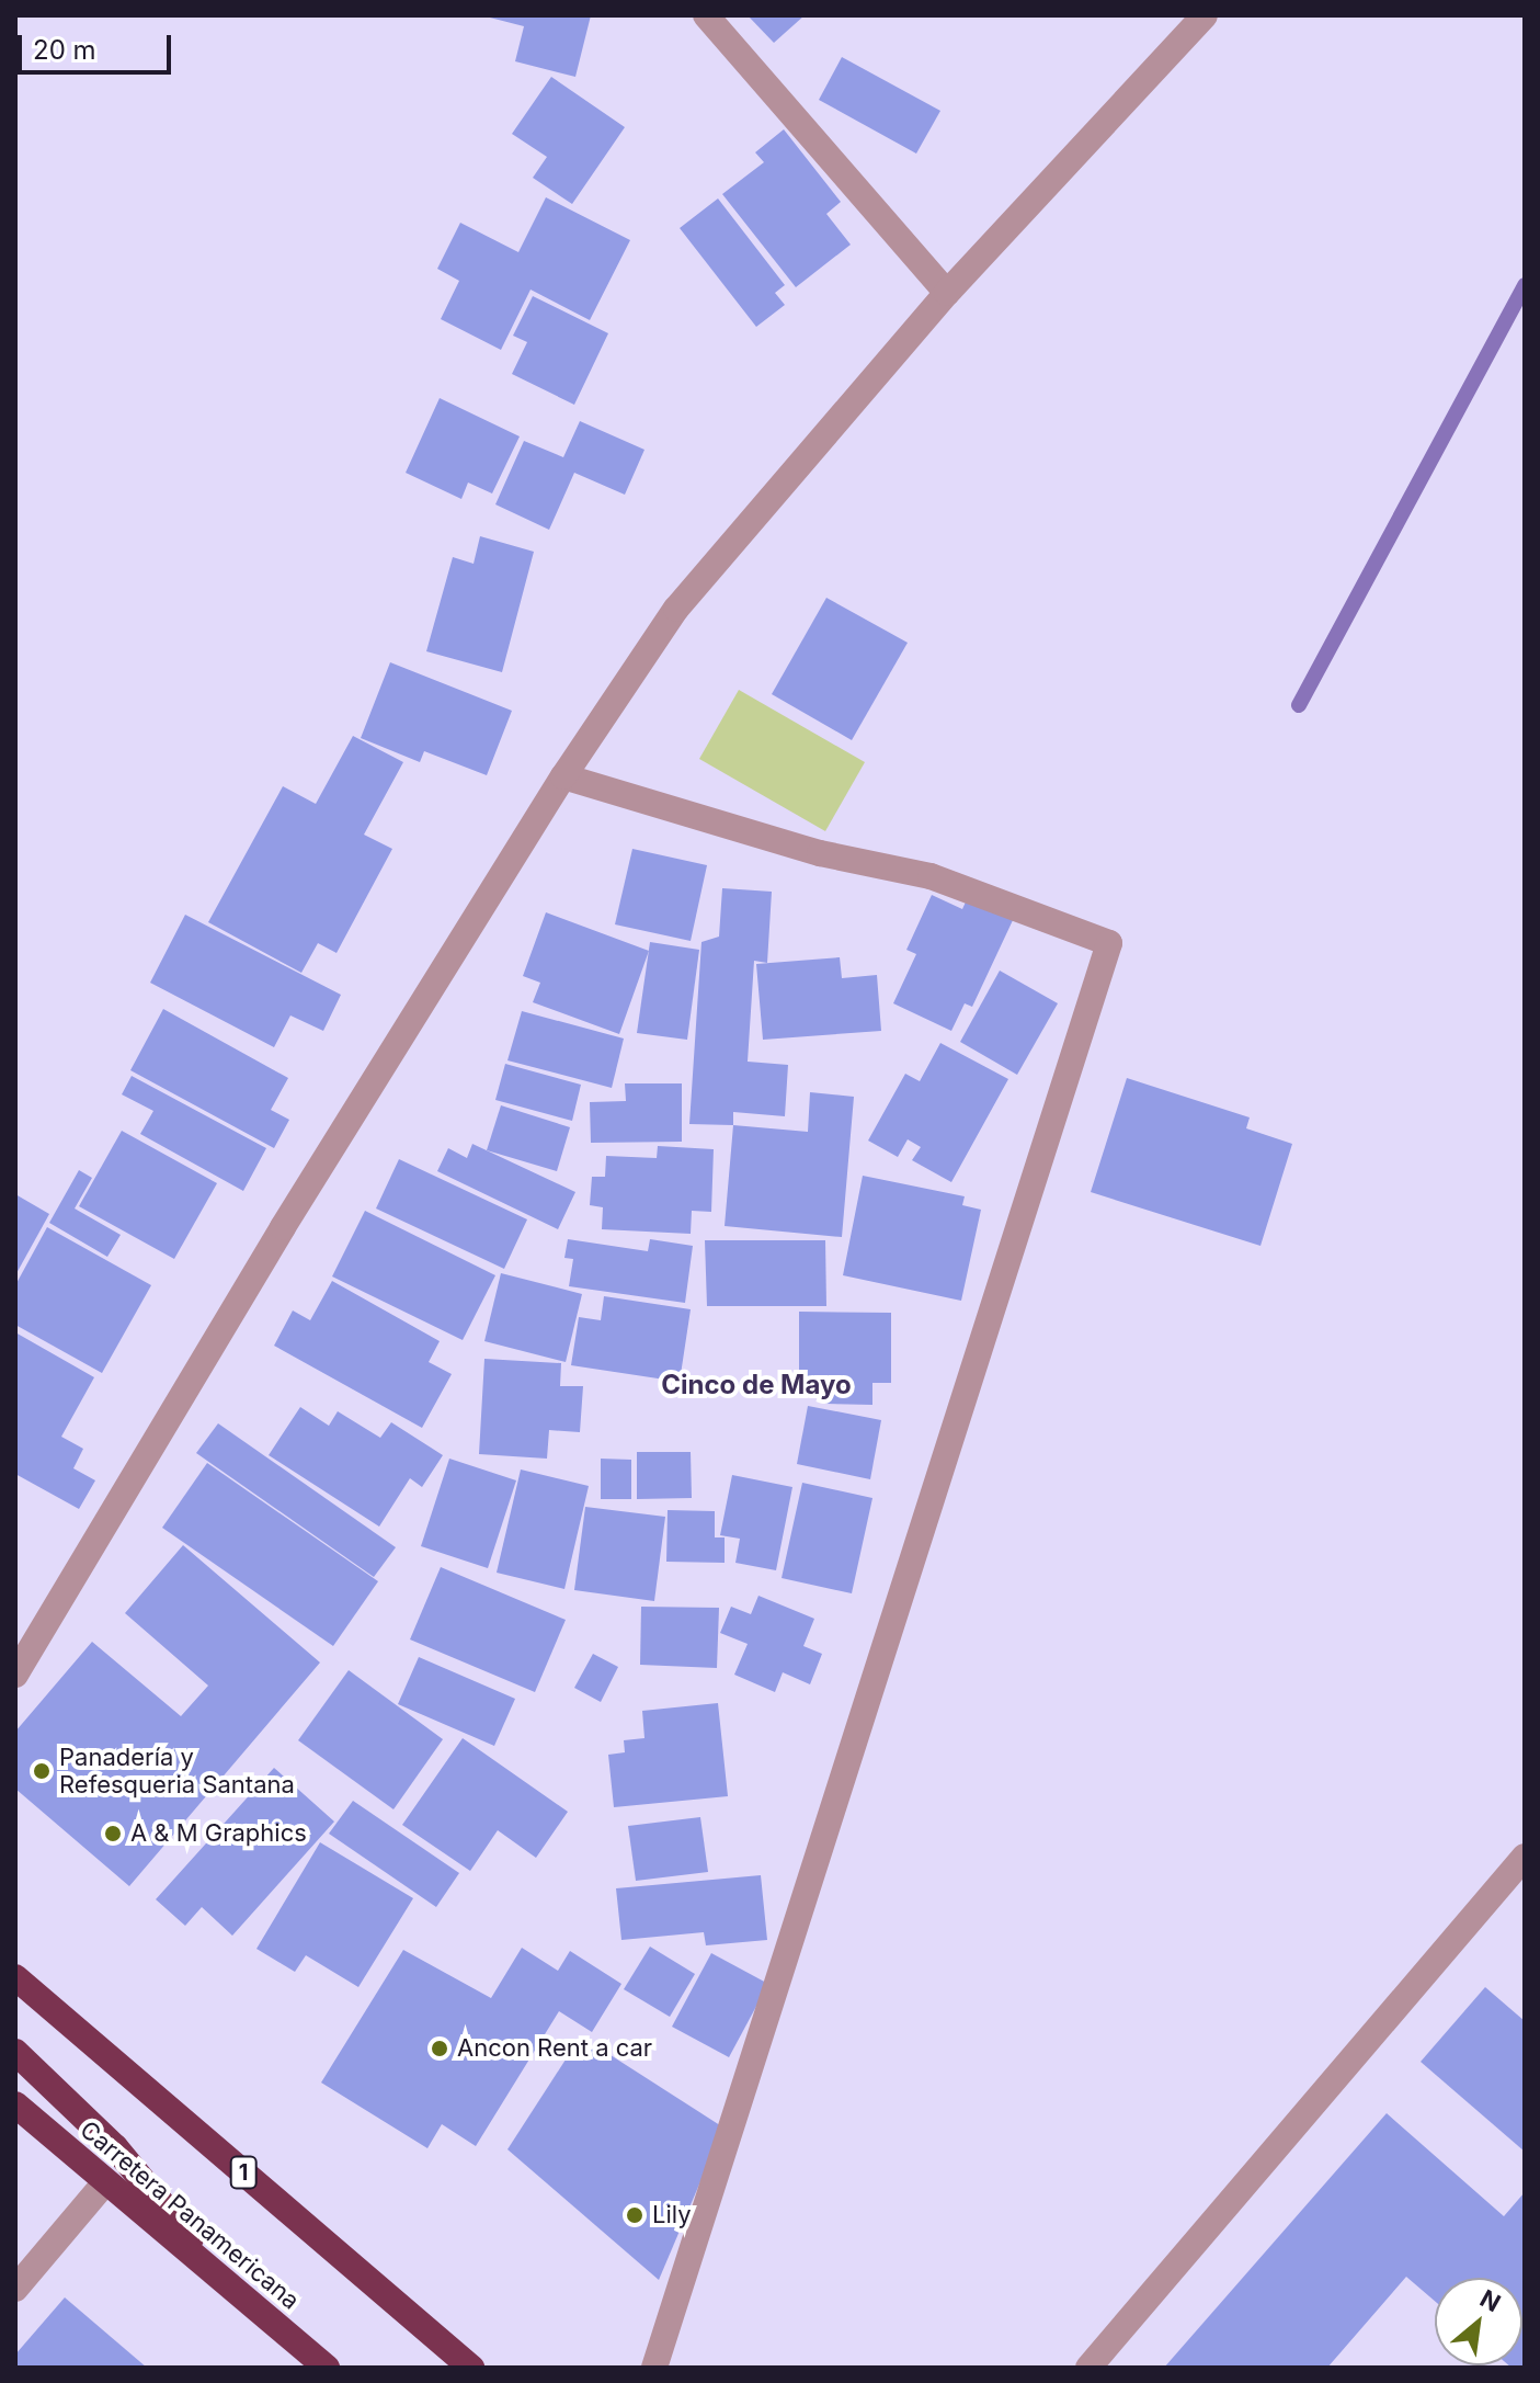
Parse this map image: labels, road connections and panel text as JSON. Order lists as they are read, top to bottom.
{
  "streets": {
    "highway": ["1", "Carretera Panamericana"]
  },
  "districts": ["Cinco de Mayo"],
  "places": [
    "Panadería y Refesqueria Santana",
    "A & M Graphics",
    "Ancon Rent a car",
    "Lily"
  ],
  "scale_bar": "20 m",
  "north": "top right"
}
